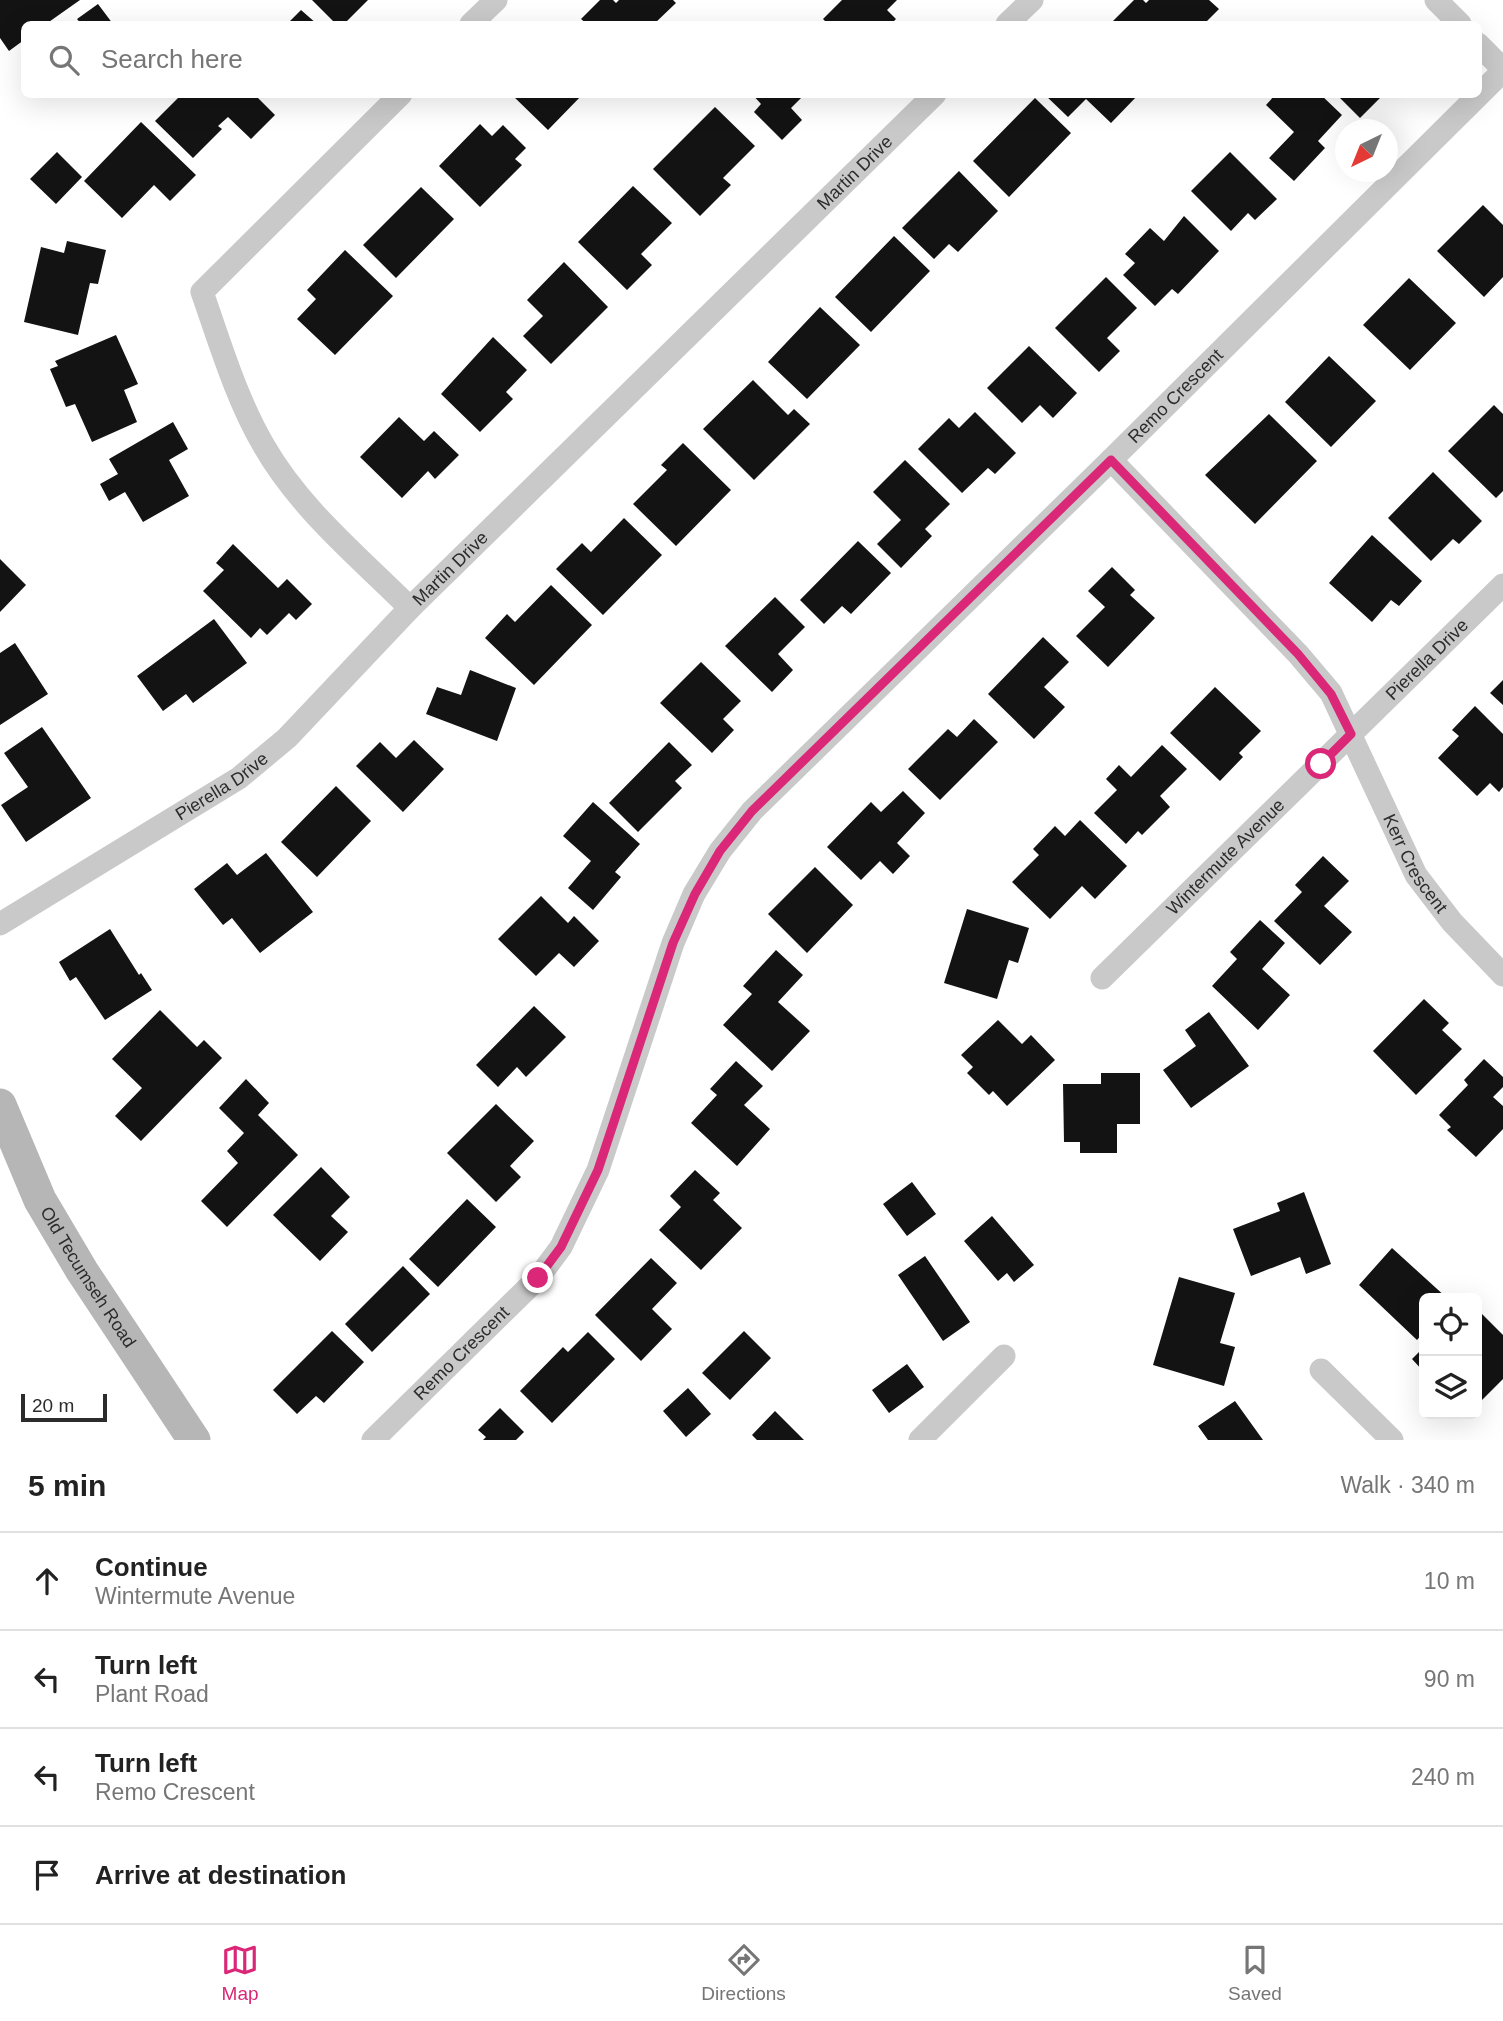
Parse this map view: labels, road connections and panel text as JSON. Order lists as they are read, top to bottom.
{
  "streets": {
    "main road": ["Old Tecumseh Road"],
    "street": [
      "Martin Drive",
      "Remo Crescent",
      "Pierella Drive",
      "Wintermute Avenue",
      "Kerr Crescent"
    ]
  },
  "crossings": [
    ["Martin Drive", "Pierella Drive"],
    ["Remo Crescent", "Kerr Crescent"],
    ["Pierella Drive", "Wintermute Avenue"],
    ["Pierella Drive", "Kerr Crescent"],
    ["Wintermute Avenue", "Kerr Crescent"]
  ],
  "scale_bar": "20 m",
  "north": "bottom left",
  "page": {
    "search": "Search here",
    "scale": "20 m",
    "heading": ["5 min", "Walk · 340 m"],
    "list": [
      ["Continue", "Wintermute Avenue", "10 m"],
      ["Turn left", "Plant Road", "90 m"],
      ["Turn left", "Remo Crescent", "240 m"],
      "Arrive at destination"
    ],
    "nav": ["Map", "Directions", "Saved"]
  }
}
